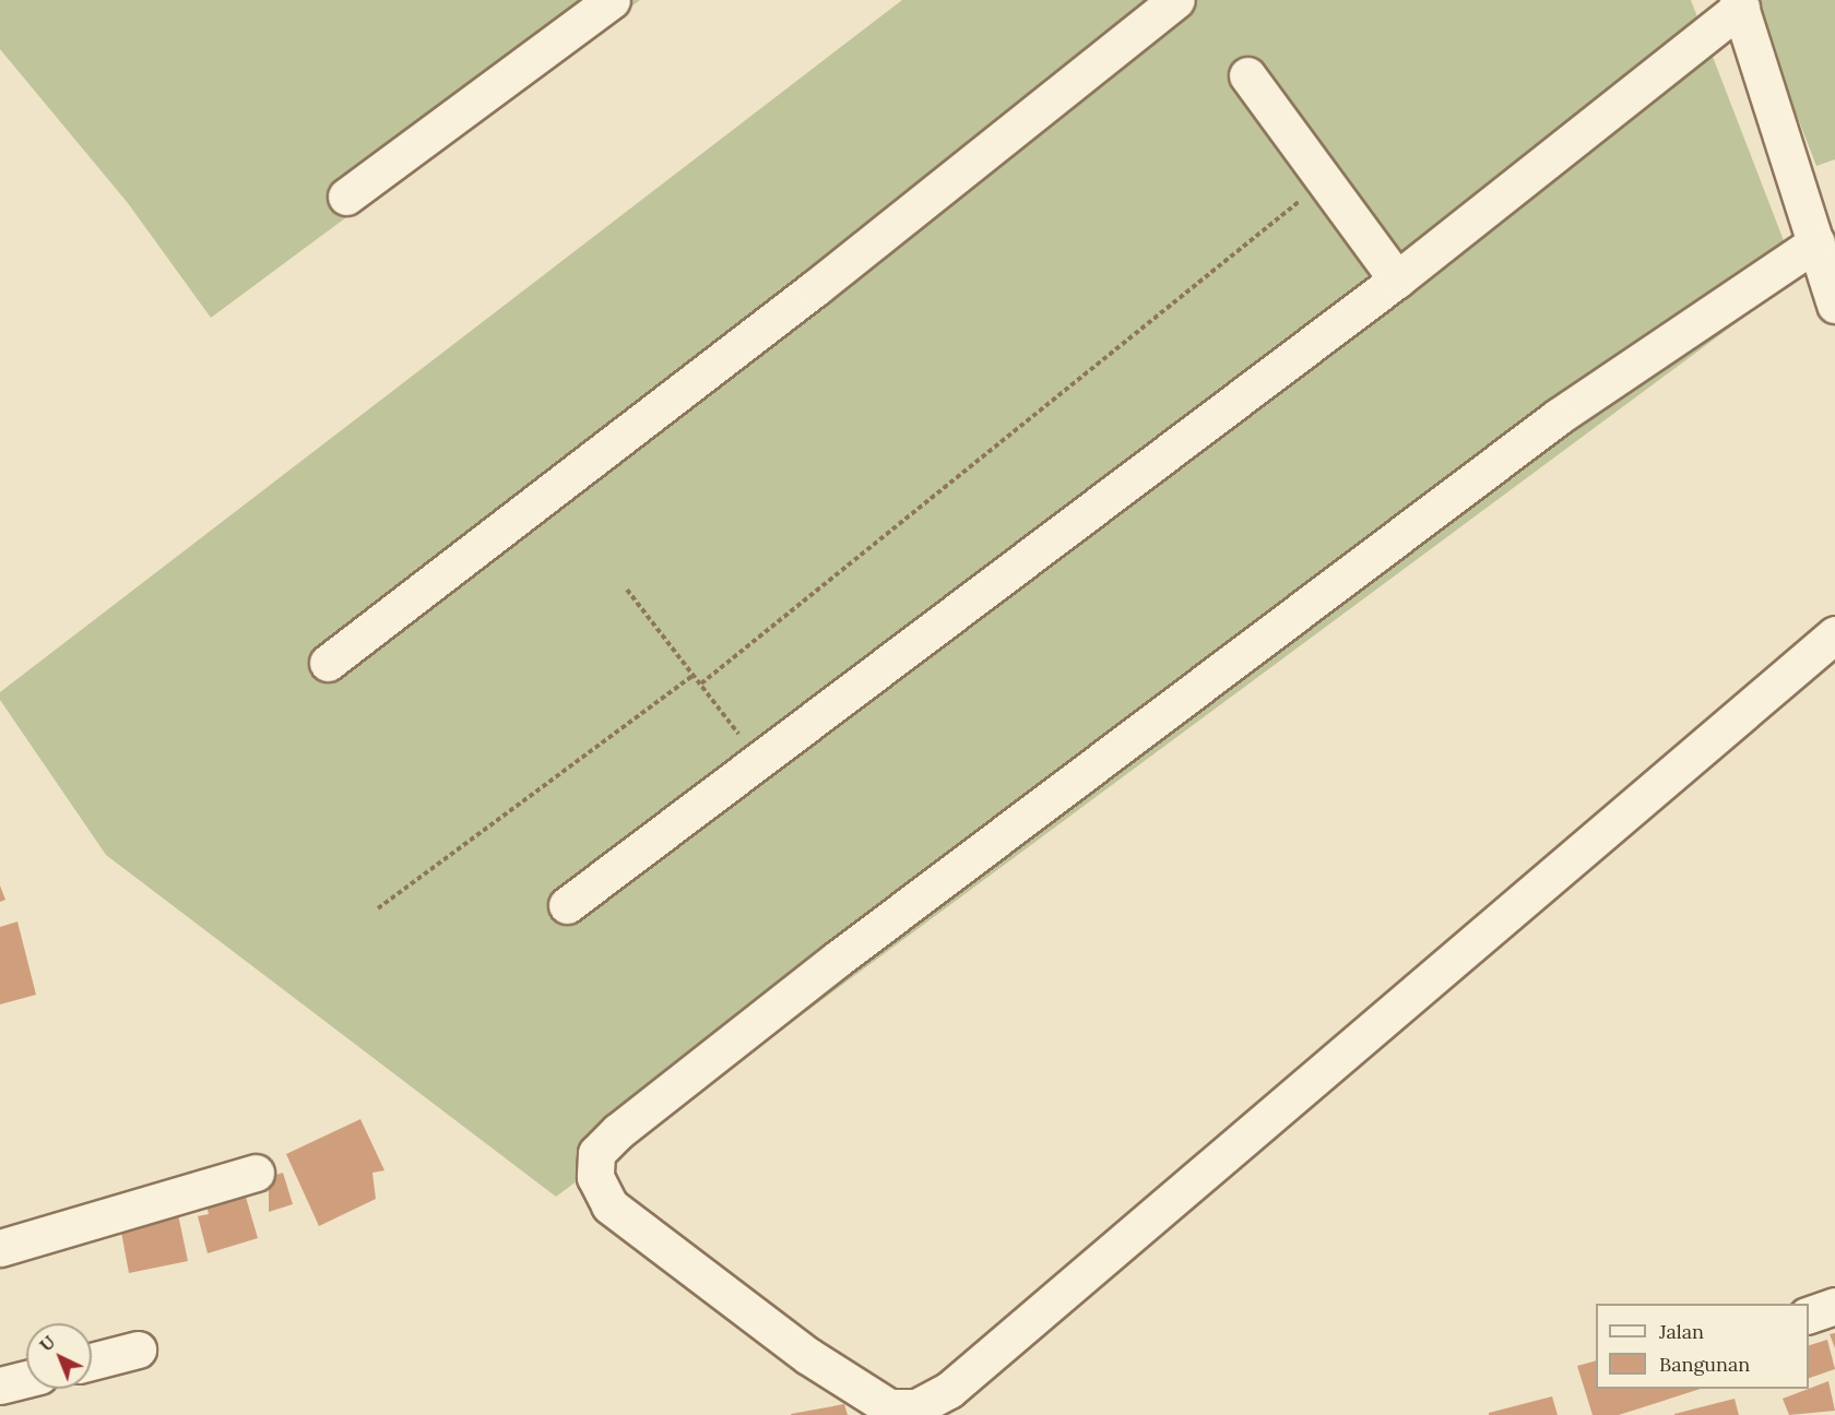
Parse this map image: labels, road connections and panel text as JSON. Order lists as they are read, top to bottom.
{
  "legend": ["Jalan", "Bangunan"],
  "north": "top left"
}
